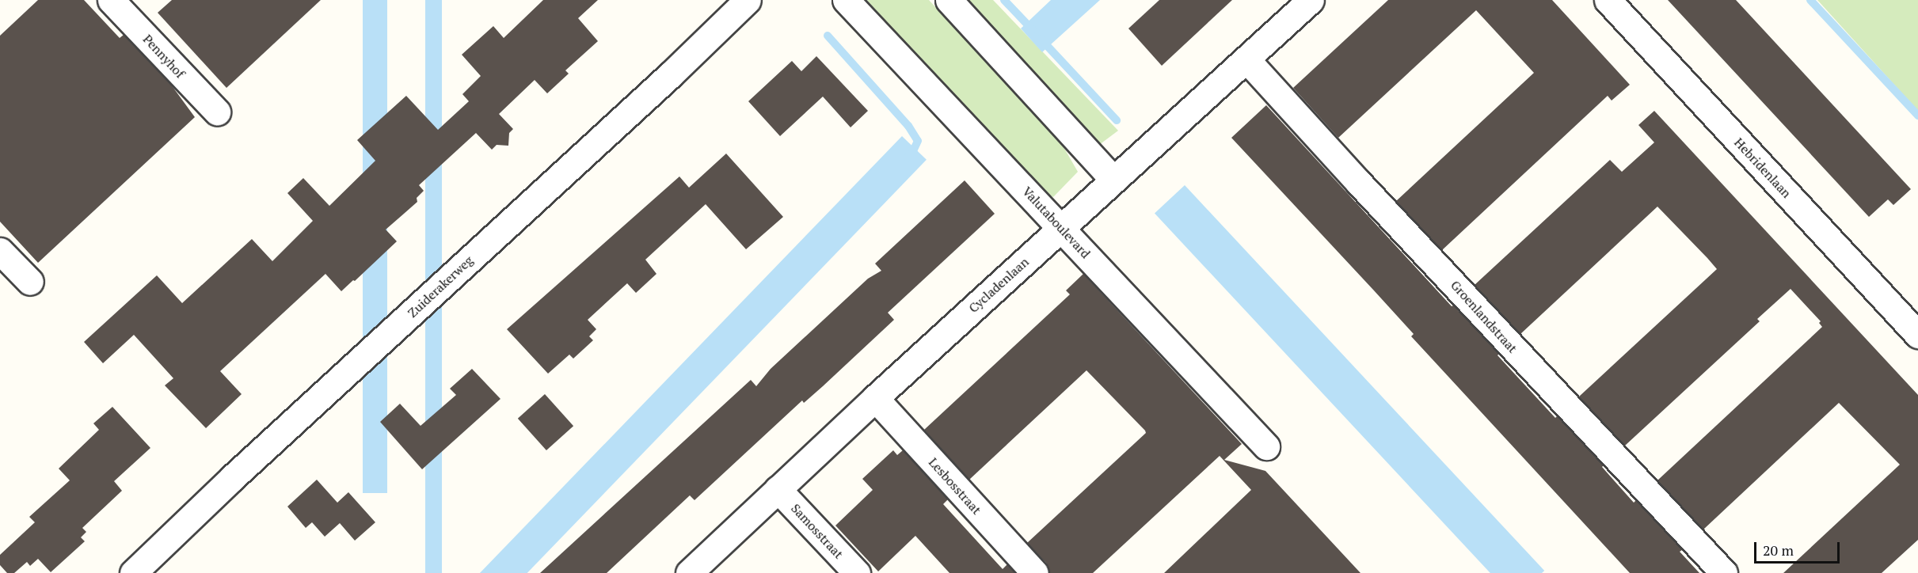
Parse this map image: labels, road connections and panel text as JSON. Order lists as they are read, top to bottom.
{
  "streets": {
    "street": [
      "Pennyhof",
      "Hebridenlaan",
      "Valutaboulevard",
      "Cycladenlaan",
      "Zuiderakerweg",
      "Groenlandstraat",
      "Lesbosstraat",
      "Samosstraat"
    ]
  },
  "crossings": [
    ["Valutaboulevard", "Cycladenlaan"],
    ["Cycladenlaan", "Groenlandstraat"],
    ["Cycladenlaan", "Lesbosstraat"],
    ["Cycladenlaan", "Samosstraat"]
  ],
  "scale_bar": "20 m"
}
